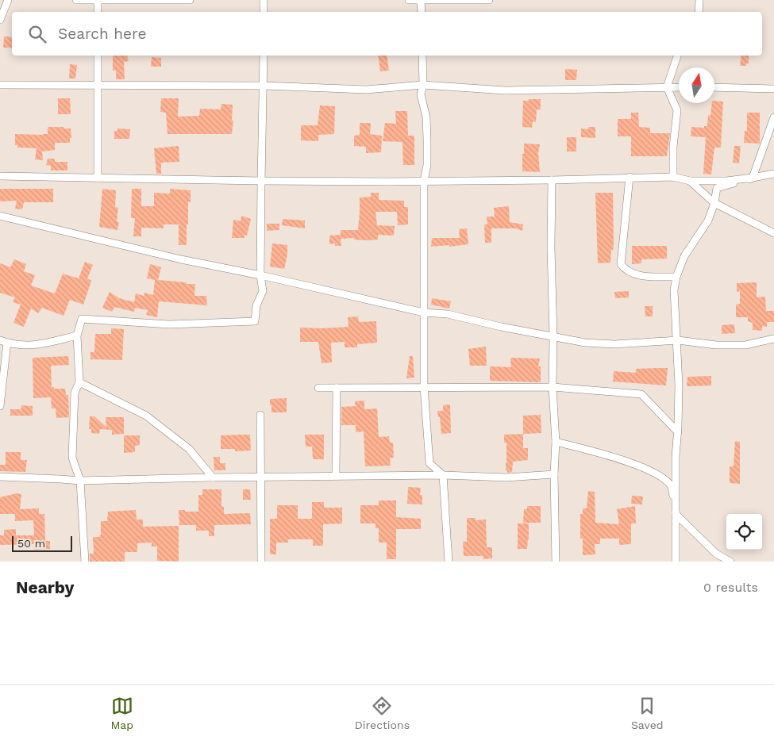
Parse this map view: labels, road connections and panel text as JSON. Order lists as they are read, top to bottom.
{
  "scale_bar": "50 m",
  "north": "top",
  "page": {
    "search": "Search here",
    "scale": "50 m",
    "heading": ["Nearby", "0 results"],
    "nav": ["Map", "Directions", "Saved"]
  }
}
